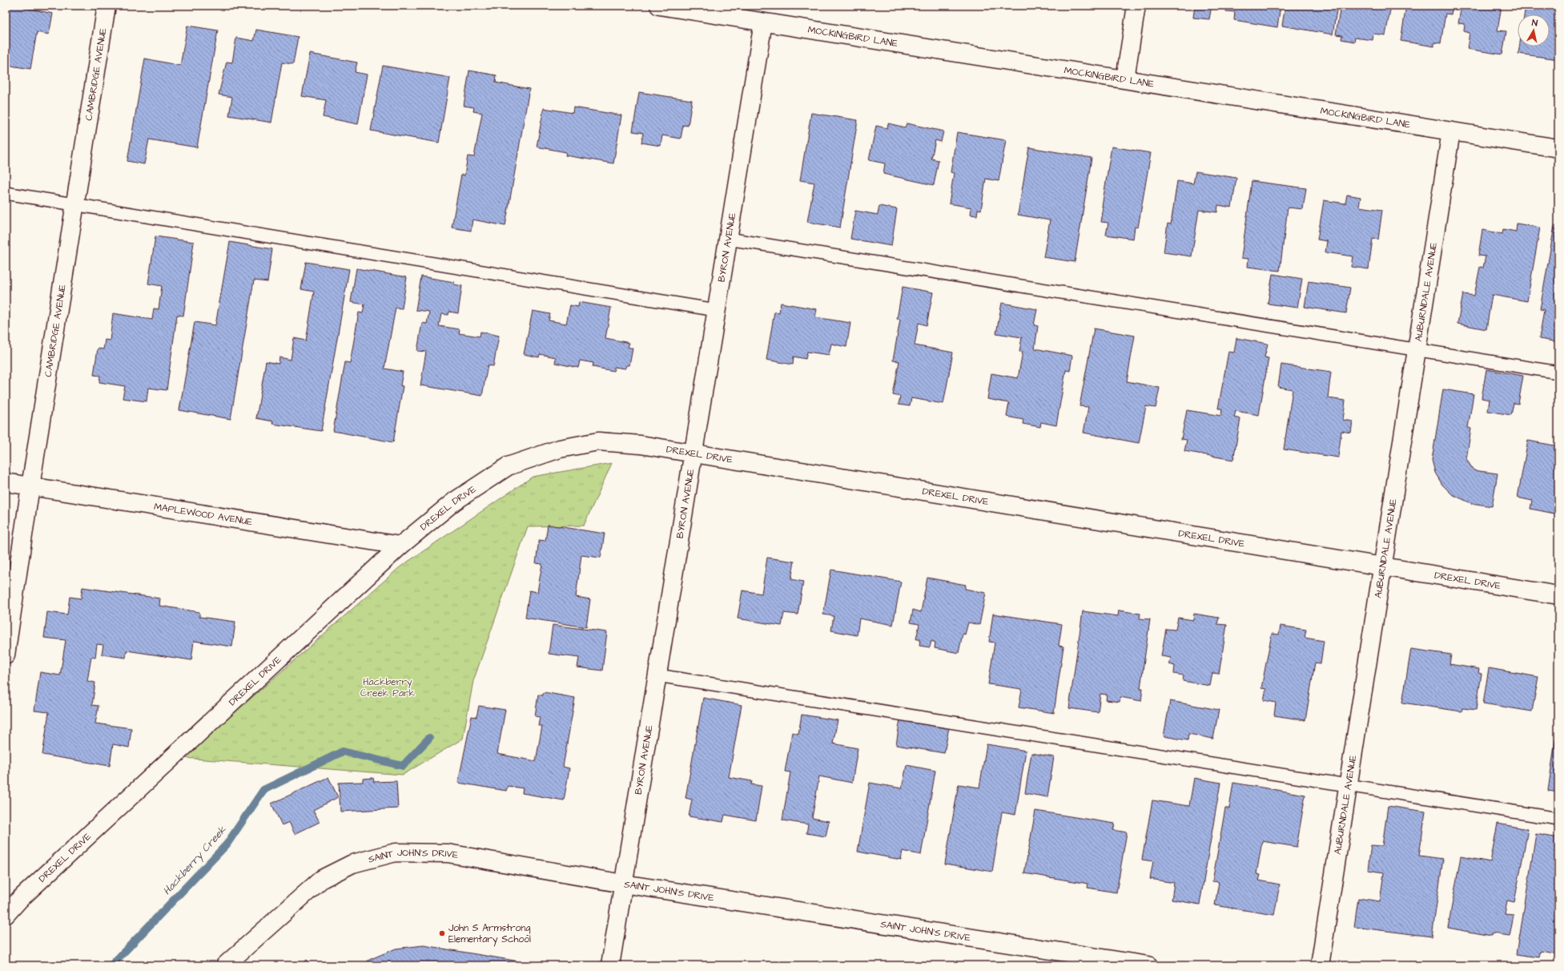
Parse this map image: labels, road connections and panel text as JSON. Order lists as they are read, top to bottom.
{
  "streets": {
    "street": [
      "MOCKINGBIRD LANE",
      "CAMBRIDGE AVENUE",
      "BYRON AVENUE",
      "AUBURNDALE AVENUE",
      "DREXEL DRIVE",
      "MAPLEWOOD AVENUE",
      "SAINT JOHN'S DRIVE"
    ]
  },
  "crossings": [
    ["MOCKINGBIRD LANE", "BYRON AVENUE"],
    ["MOCKINGBIRD LANE", "AUBURNDALE AVENUE"],
    ["CAMBRIDGE AVENUE", "MAPLEWOOD AVENUE"],
    ["BYRON AVENUE", "DREXEL DRIVE"],
    ["BYRON AVENUE", "SAINT JOHN'S DRIVE"],
    ["AUBURNDALE AVENUE", "DREXEL DRIVE"],
    ["DREXEL DRIVE", "MAPLEWOOD AVENUE"]
  ],
  "water": ["Hackberry Creek"],
  "parks": ["Hackberry Creek Park"],
  "places": ["John S Armstrong Elementary School"],
  "north": "top"
}
